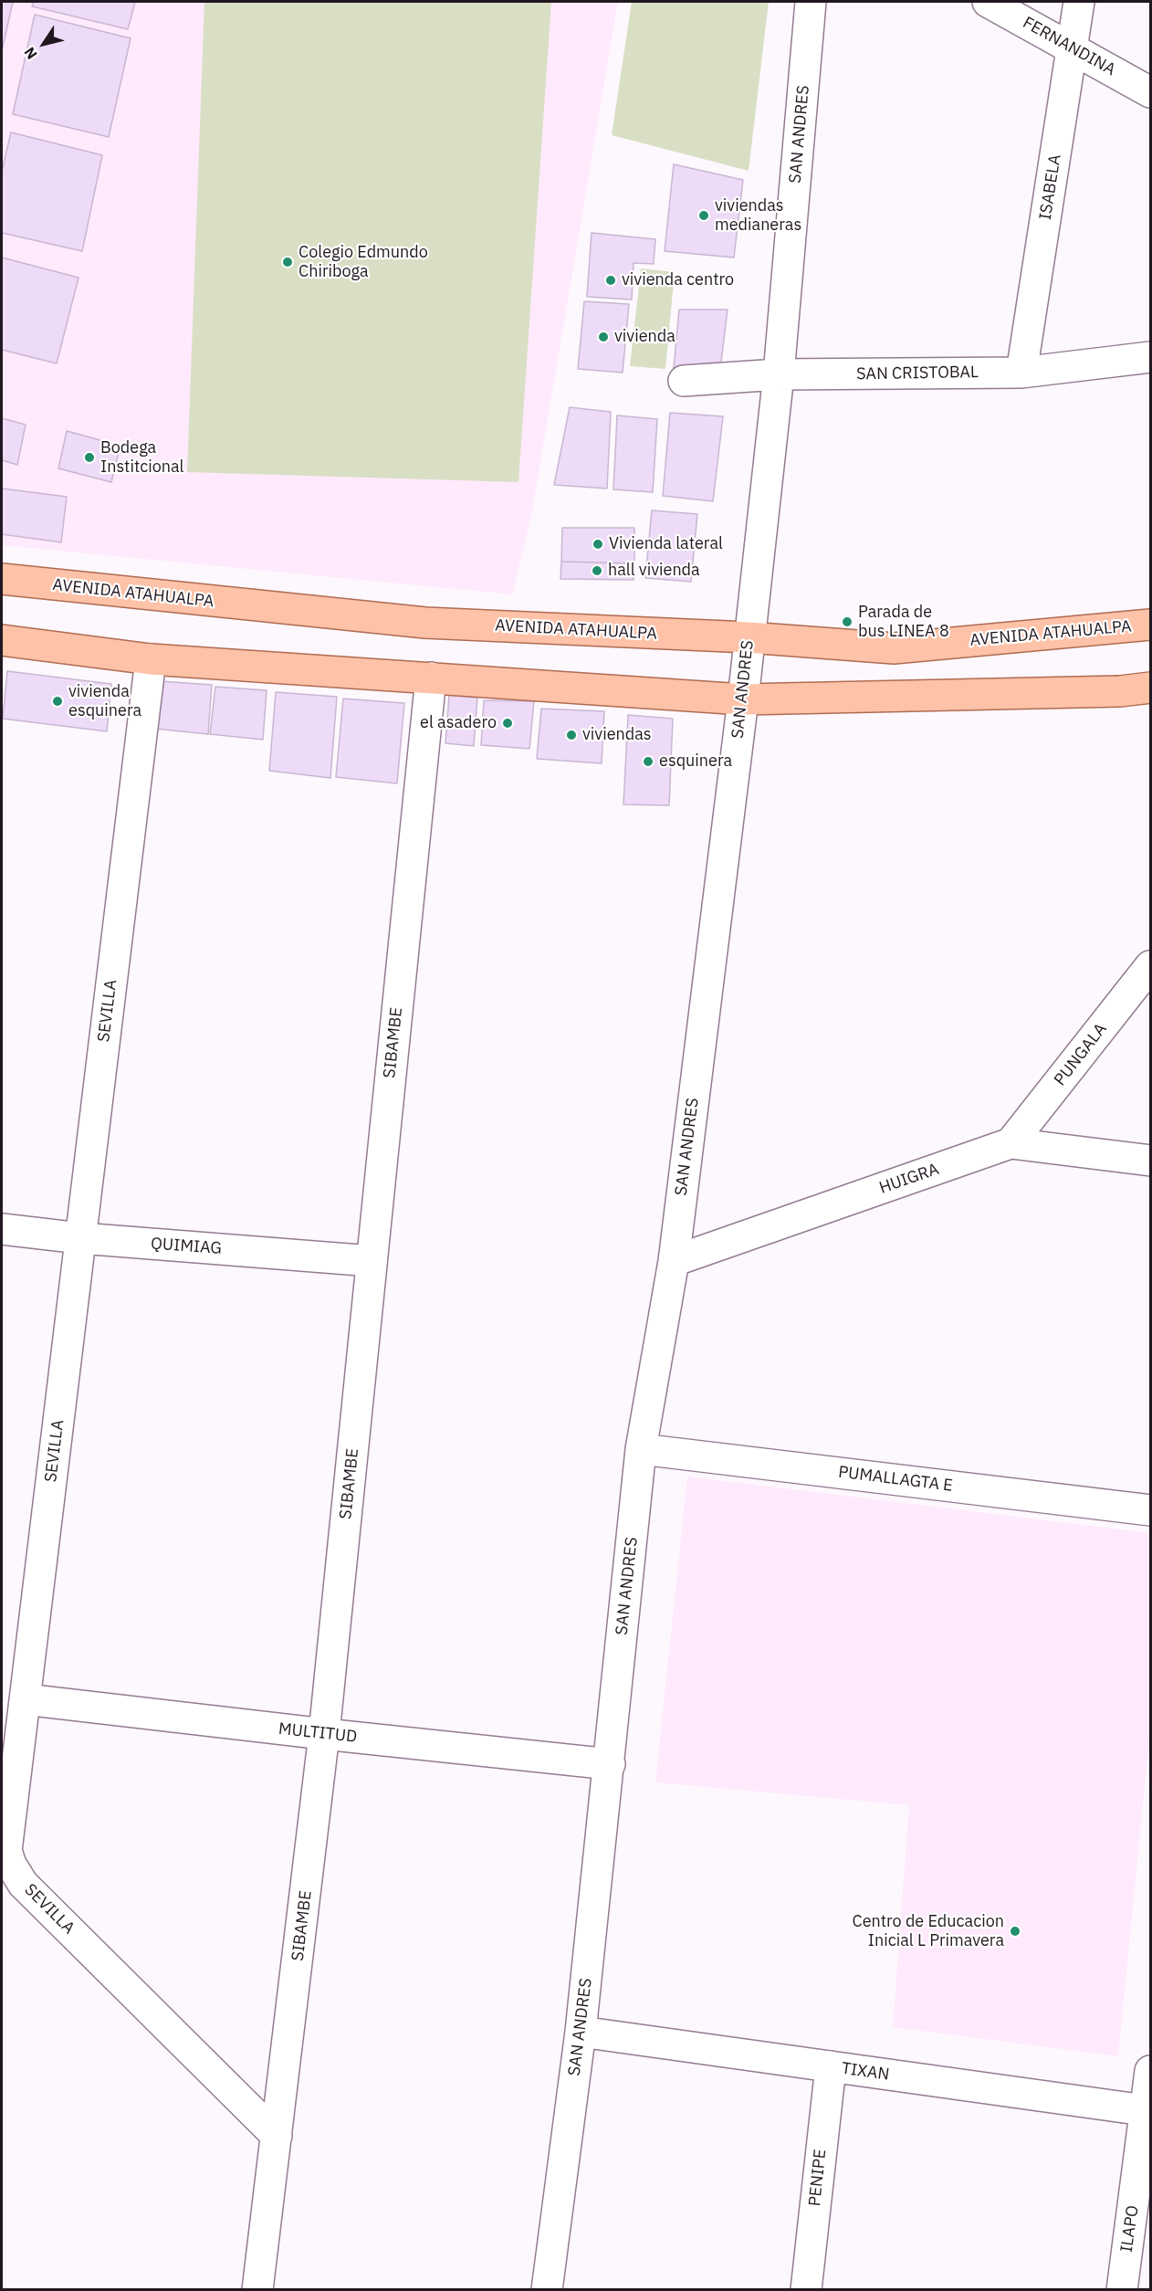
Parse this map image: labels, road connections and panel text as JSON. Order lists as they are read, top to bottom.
{
  "streets": {
    "main road": ["AVENIDA ATAHUALPA"],
    "street": [
      "FERNANDINA",
      "SAN ANDRES",
      "ISABELA",
      "SAN CRISTOBAL",
      "SEVILLA",
      "SIBAMBE",
      "PUNGALA",
      "HUIGRA",
      "QUIMIAG",
      "PUMALLAGTA E",
      "MULTITUD",
      "TIXAN",
      "PENIPE",
      "ILAPO"
    ]
  },
  "crossings": [
    ["FERNANDINA", "ISABELA"],
    ["SAN ANDRES", "SAN CRISTOBAL"],
    ["SAN ANDRES", "AVENIDA ATAHUALPA"],
    ["SAN ANDRES", "HUIGRA"],
    ["SAN ANDRES", "PUMALLAGTA E"],
    ["SAN ANDRES", "MULTITUD"],
    ["SAN ANDRES", "TIXAN"],
    ["ISABELA", "SAN CRISTOBAL"],
    ["SEVILLA", "SIBAMBE"],
    ["SEVILLA", "QUIMIAG"],
    ["SEVILLA", "MULTITUD"],
    ["SIBAMBE", "QUIMIAG"],
    ["SIBAMBE", "MULTITUD"],
    ["PUNGALA", "HUIGRA"],
    ["TIXAN", "PENIPE"],
    ["TIXAN", "ILAPO"]
  ],
  "places": [
    "viviendas medianeras",
    "Colegio Edmundo Chiriboga",
    "vivienda centro",
    "vivienda",
    "Bodega Institcional",
    "Vivienda lateral",
    "hall vivienda",
    "Parada de bus LINEA 8",
    "vivienda esquinera",
    "el asadero",
    "viviendas",
    "esquinera",
    "Centro de Educacion Inicial L Primavera"
  ],
  "north": "bottom left"
}
